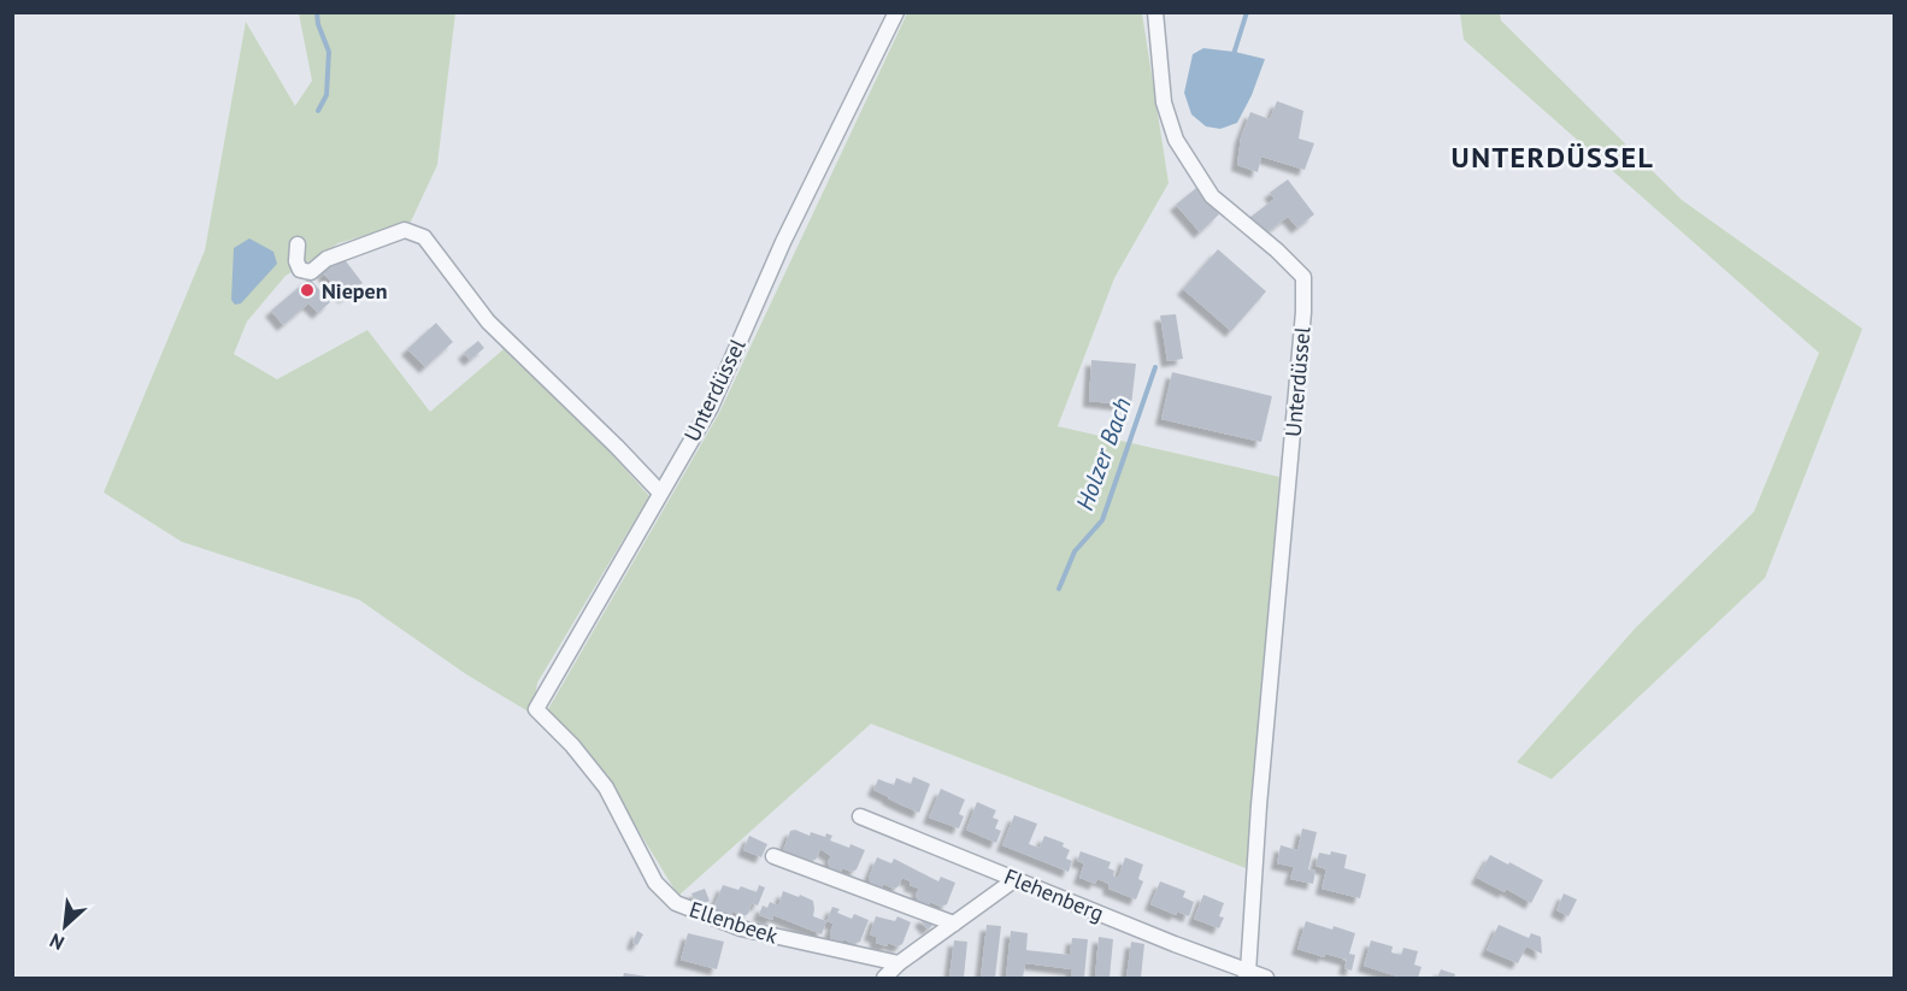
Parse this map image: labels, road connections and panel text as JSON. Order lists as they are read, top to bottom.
{
  "streets": {
    "street": ["Unterdüssel", "Flehenberg", "Ellenbeek"]
  },
  "crossings": [
    ["Unterdüssel", "Flehenberg"],
    ["Unterdüssel", "Ellenbeek"]
  ],
  "districts": ["UNTERDÜSSEL"],
  "water": ["Holzer Bach"],
  "places": ["Niepen"],
  "north": "bottom left"
}
